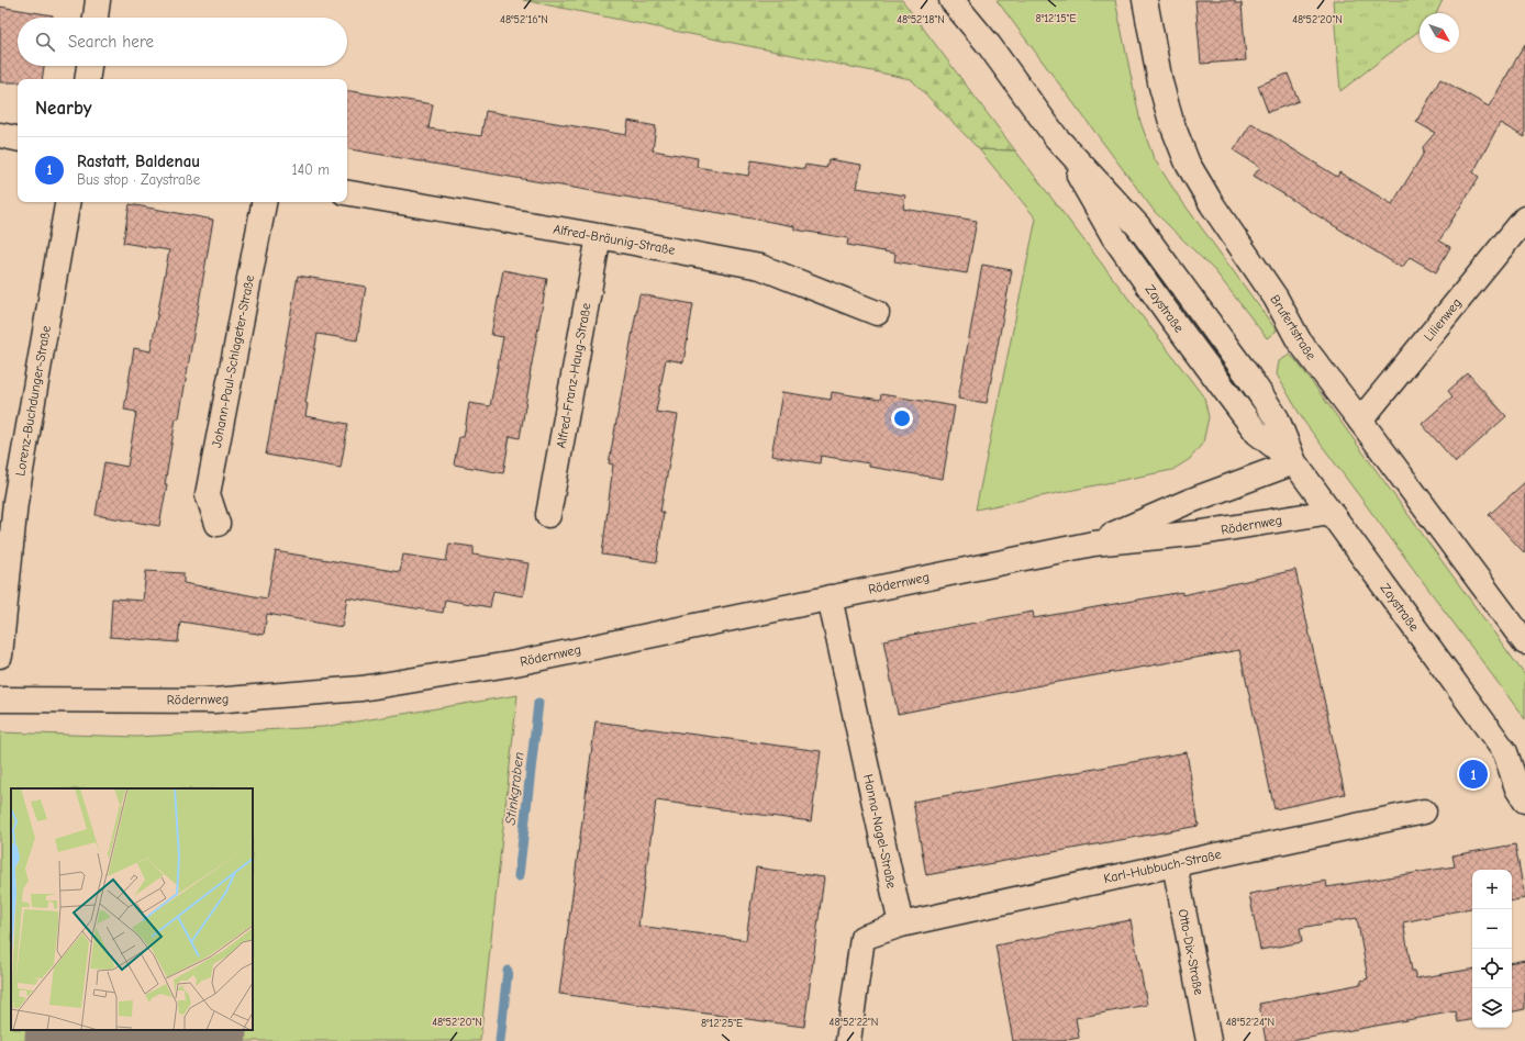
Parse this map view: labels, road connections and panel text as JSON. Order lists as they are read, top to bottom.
{
  "streets": {
    "street": [
      "Alfred-Bräunig-Straße",
      "Zaystraße",
      "Lilienweg",
      "Brufertstraße",
      "Johann-Paul-Schlageter-Straße",
      "Alfred-Franz-Haug-Straße",
      "Lorenz-Buchdunger-Straße",
      "Rödernweg",
      "Hanna-Nagel-Straße",
      "Karl-Hubbuch-Straße",
      "Otto-Dix-Straße"
    ]
  },
  "crossings": [
    ["Alfred-Bräunig-Straße", "Alfred-Franz-Haug-Straße"],
    ["Zaystraße", "Rödernweg"],
    ["Lilienweg", "Brufertstraße"],
    ["Rödernweg", "Hanna-Nagel-Straße"],
    ["Hanna-Nagel-Straße", "Karl-Hubbuch-Straße"],
    ["Karl-Hubbuch-Straße", "Otto-Dix-Straße"]
  ],
  "water": ["Stinkgraben"],
  "north": "bottom right",
  "page": {
    "search": "Search here",
    "heading": "Nearby",
    "list": [
      {
        "mark": "1",
        "name": "Rastatt, Baldenau",
        "note": "Bus stop · Zaystraße",
        "value": "140 m"
      }
    ],
    "pins": "1",
    "map_buttons": ["+", "−"]
  },
  "coordinates": [
    "8°12'15\"E",
    "48°52'16\"N",
    "48°52'18\"N",
    "48°52'20\"N",
    "48°52'22\"N",
    "48°52'24\"N",
    "8°12'25\"E"
  ]
}
